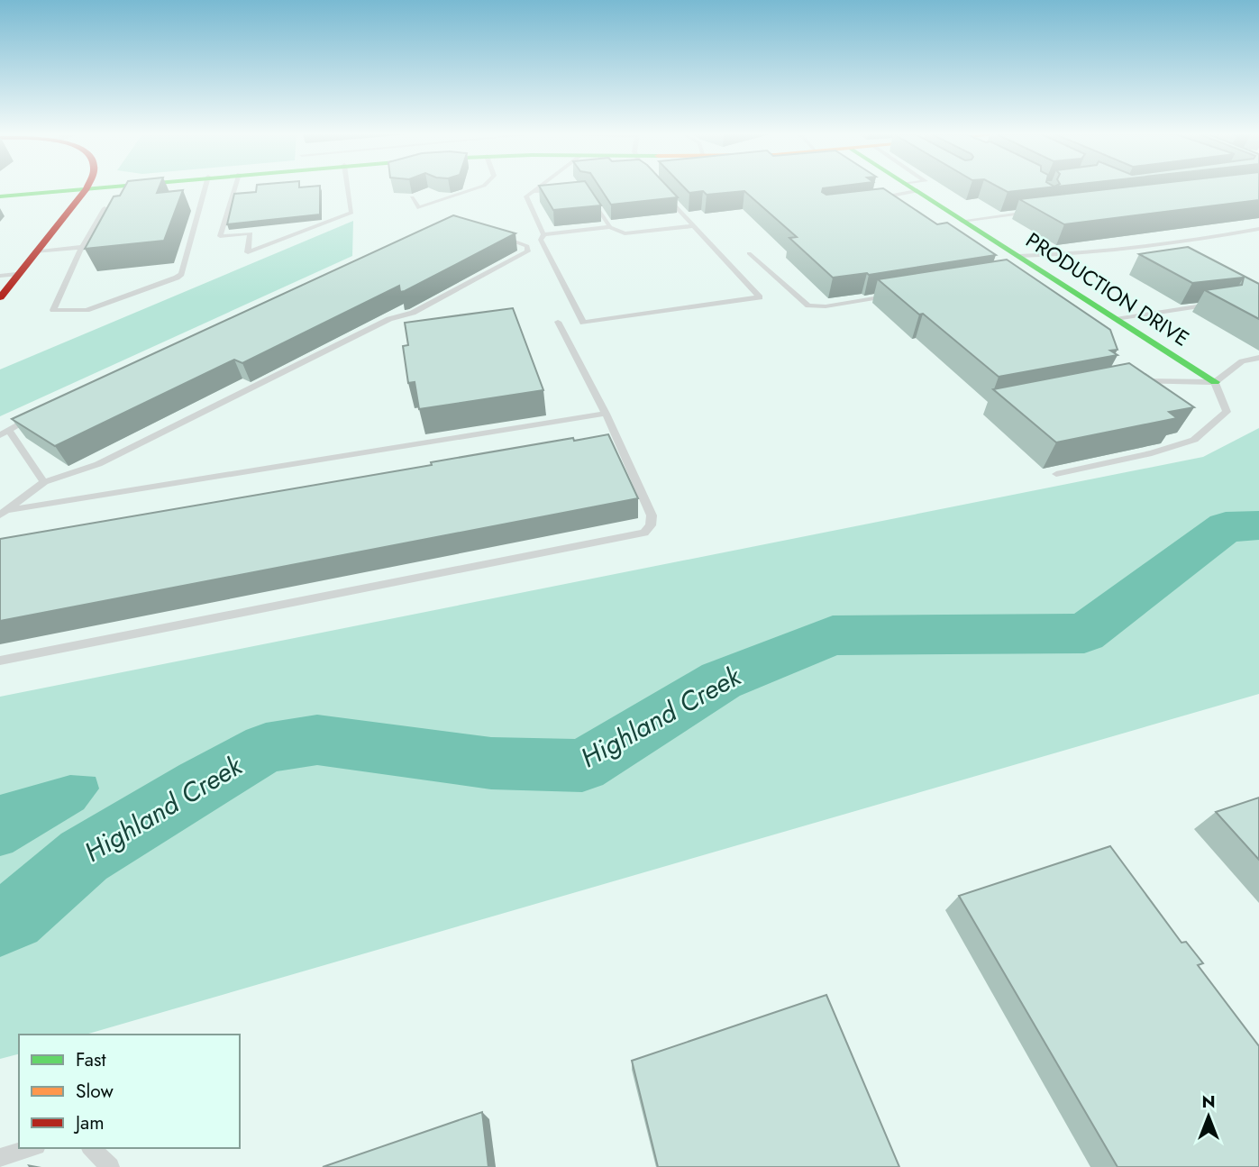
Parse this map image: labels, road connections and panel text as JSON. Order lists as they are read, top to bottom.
{
  "streets": {
    "main road": ["PRODUCTION DRIVE"]
  },
  "water": ["Highland Creek"],
  "legend": ["Fast", "Slow", "Jam"],
  "north": "top"
}
